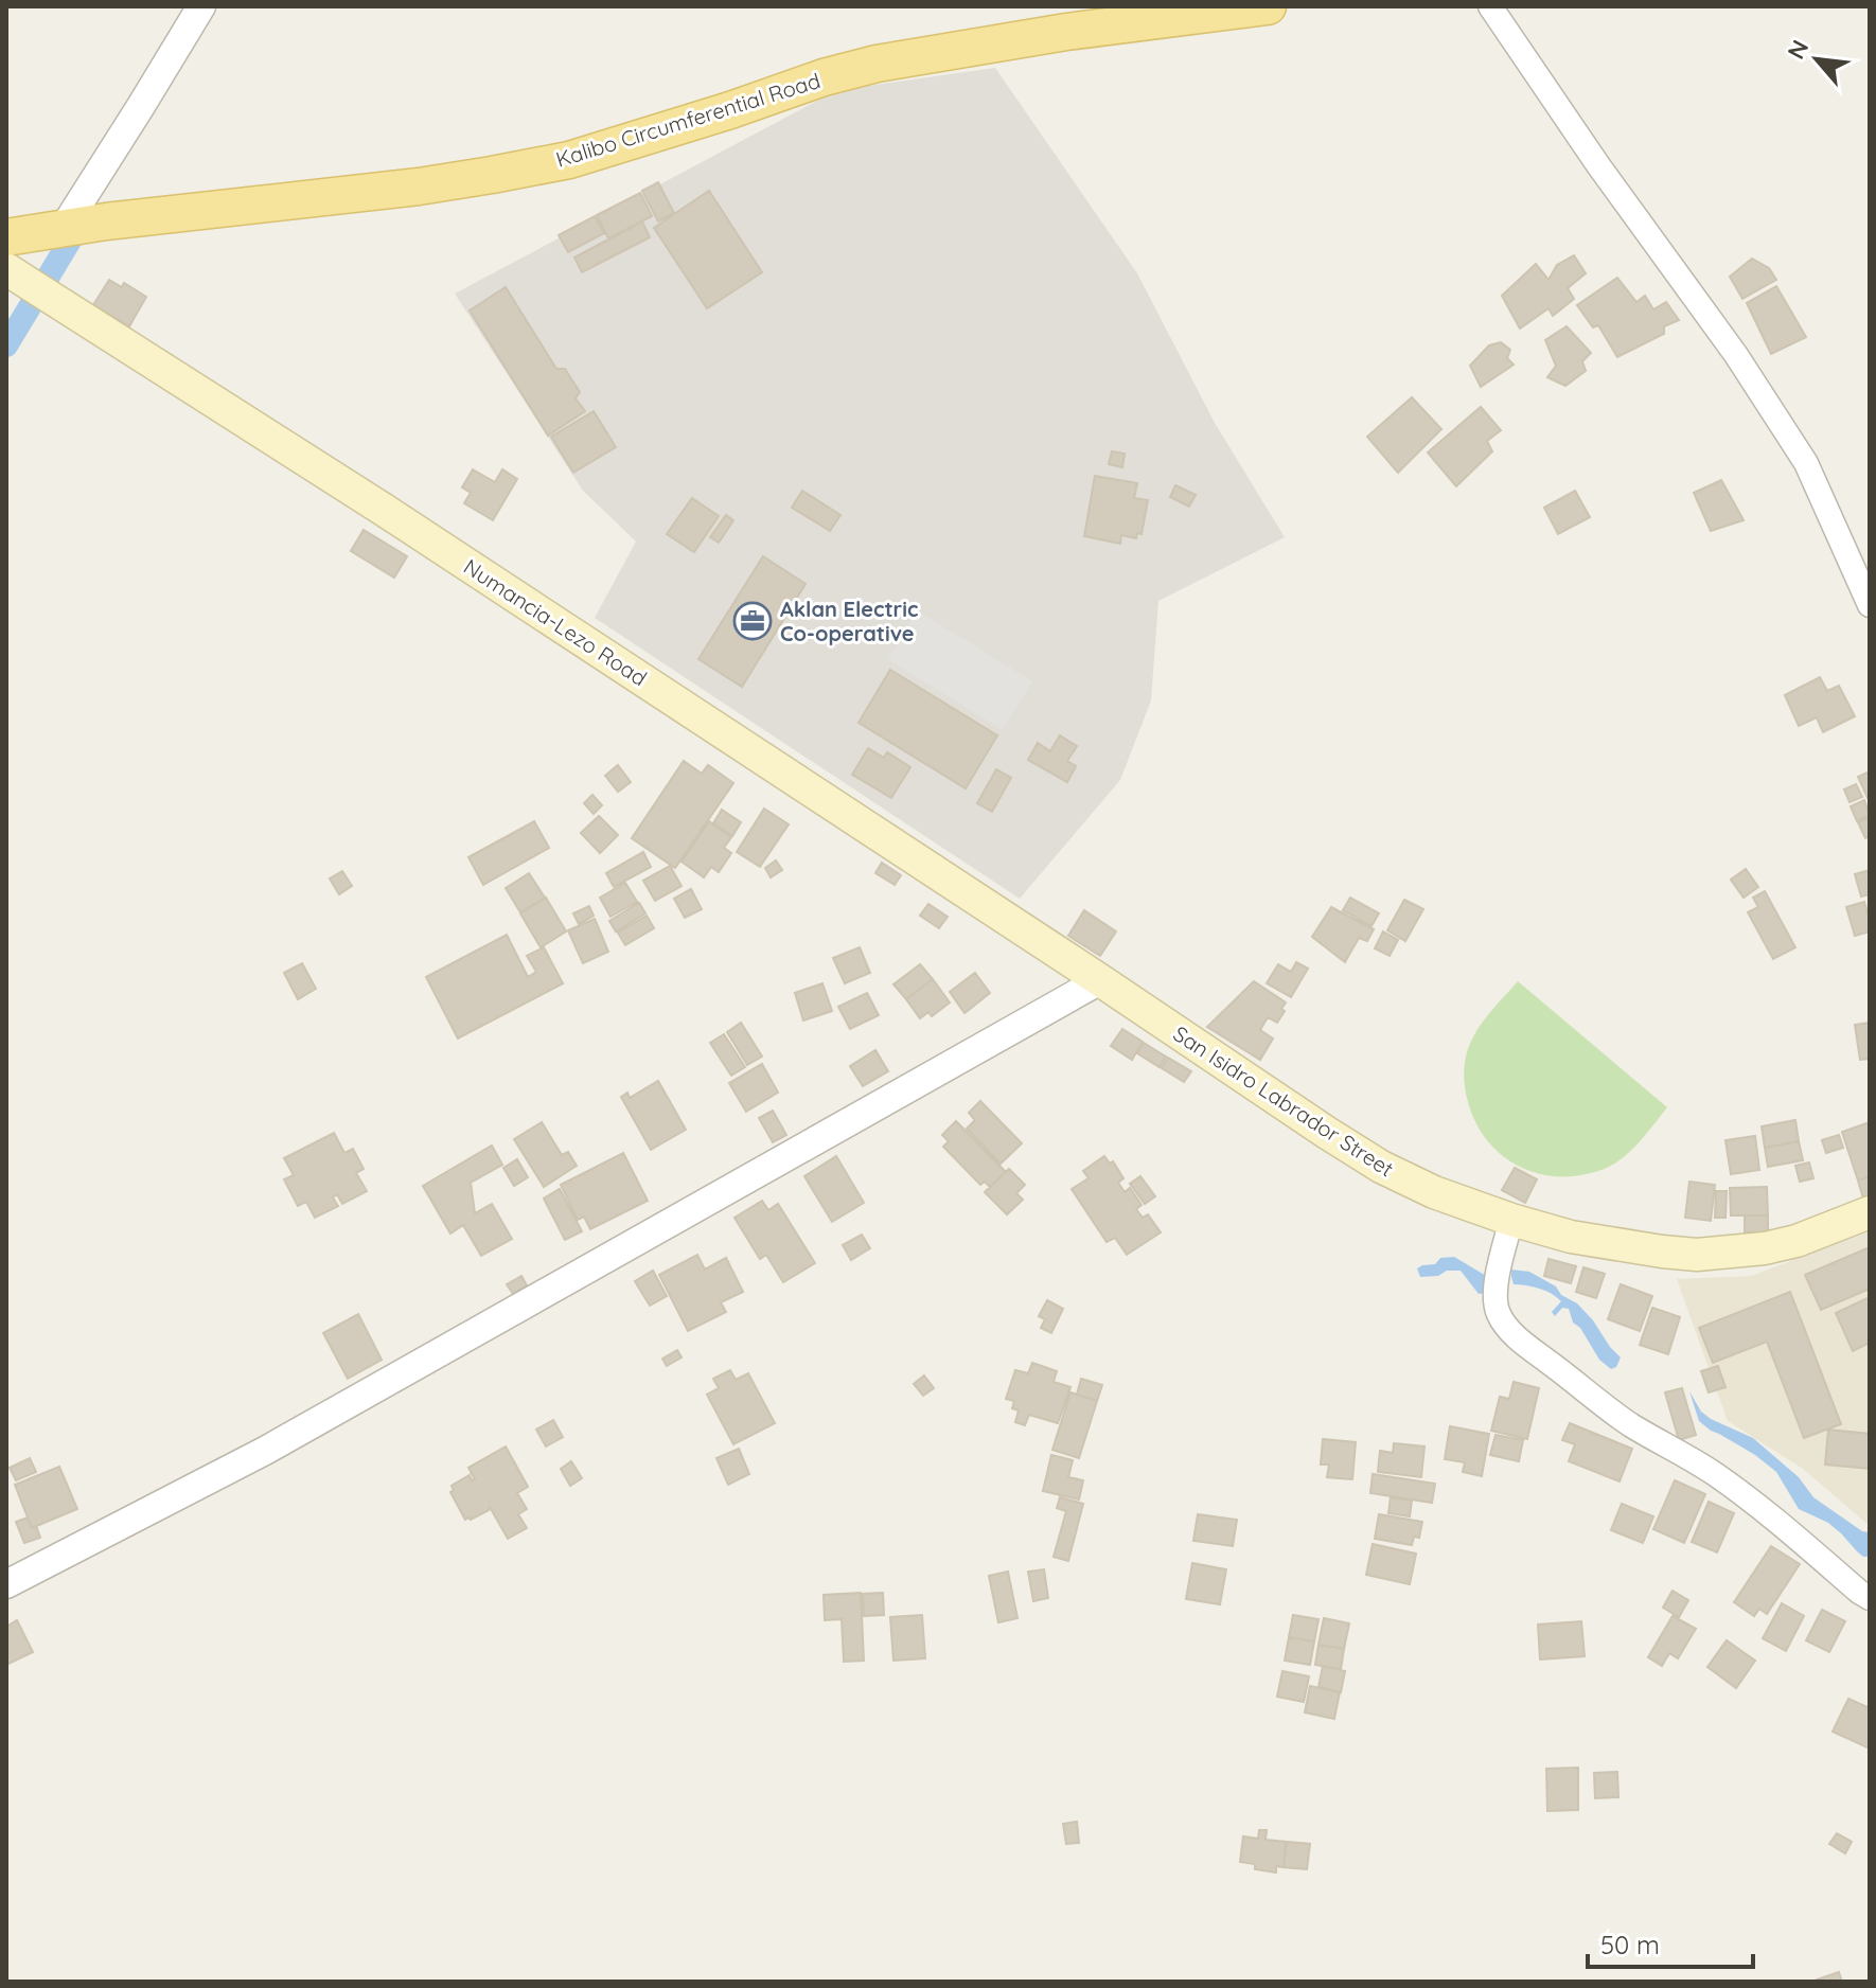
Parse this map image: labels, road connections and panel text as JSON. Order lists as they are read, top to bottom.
{
  "streets": {
    "main road": ["Kalibo Circumferential Road", "Numancia-Lezo Road", "San Isidro Labrador Street"]
  },
  "crossings": [
    ["Numancia-Lezo Road", "San Isidro Labrador Street"]
  ],
  "places": {
    "office": ["Aklan Electric Co-operative"]
  },
  "scale_bar": "50 m",
  "north": "top left"
}
